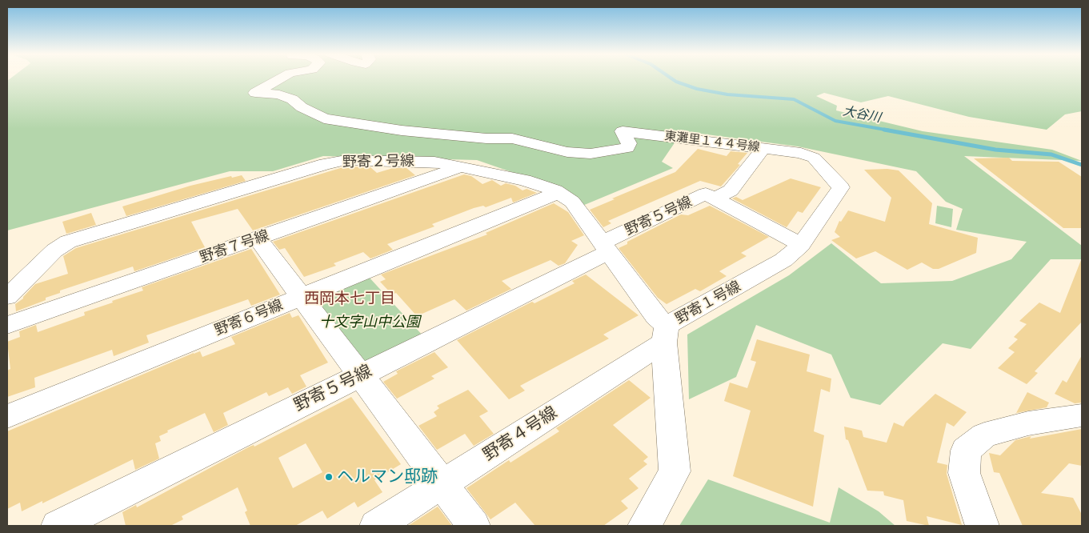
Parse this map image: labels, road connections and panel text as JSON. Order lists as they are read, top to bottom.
{
  "streets": {
    "street": [
      "東灘里１４４号線",
      "野寄２号線",
      "野寄５号線",
      "野寄７号線",
      "野寄１号線",
      "野寄６号線",
      "野寄４号線"
    ]
  },
  "crossings": [
    ["東灘里１４４号線", "野寄１号線"],
    ["野寄２号線", "野寄５号線"],
    ["野寄２号線", "野寄７号線"],
    ["野寄２号線", "野寄１号線"],
    ["野寄２号線", "野寄６号線"],
    ["野寄２号線", "野寄４号線"],
    ["野寄１号線", "野寄４号線"]
  ],
  "districts": ["西岡本七丁目"],
  "water": ["大谷川"],
  "parks": ["十文字山中公園"],
  "places": ["ヘルマン邸跡"]
}
